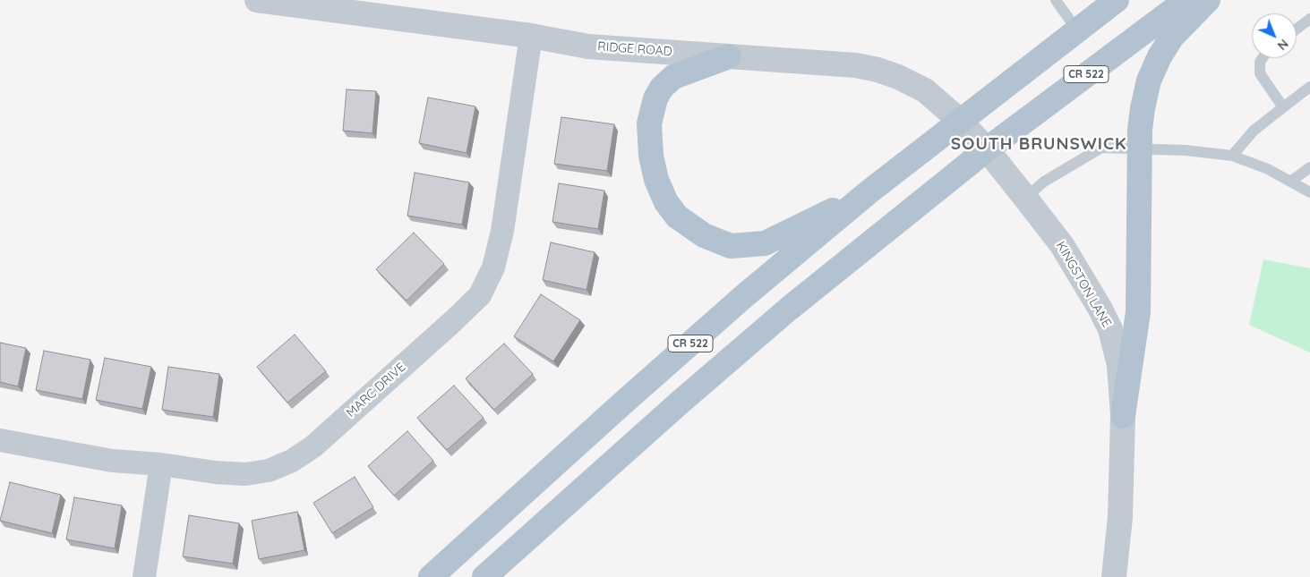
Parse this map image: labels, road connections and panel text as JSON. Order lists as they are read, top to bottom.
{
  "streets": {
    "main road": ["CR 522"],
    "street": ["RIDGE ROAD", "KINGSTON LANE", "MARC DRIVE"]
  },
  "crossings": [
    ["RIDGE ROAD", "CR 522"],
    ["RIDGE ROAD", "KINGSTON LANE"],
    ["RIDGE ROAD", "MARC DRIVE"],
    ["CR 522", "KINGSTON LANE"]
  ],
  "districts": ["SOUTH BRUNSWICK"],
  "north": "bottom right"
}
